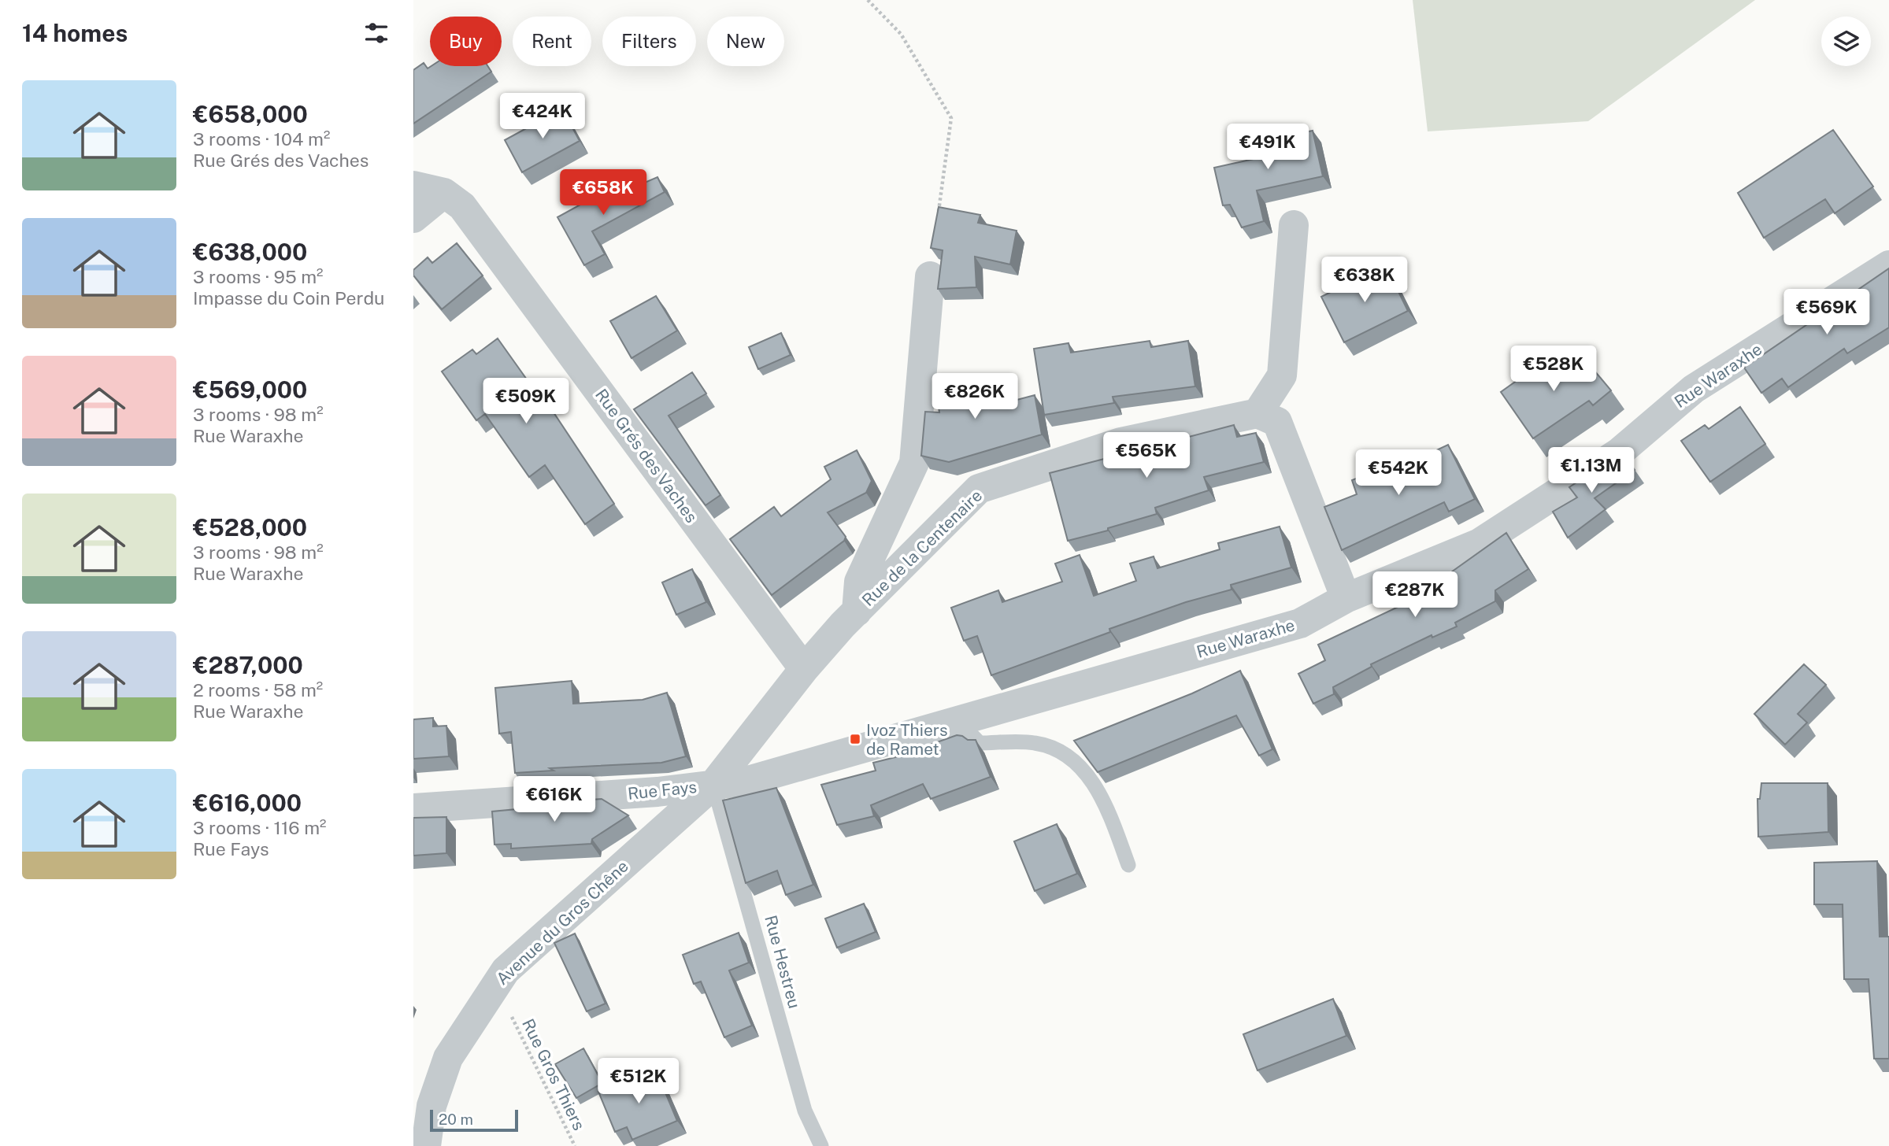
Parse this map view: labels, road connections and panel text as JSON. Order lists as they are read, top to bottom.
{
  "streets": {
    "street": [
      "Rue Waraxhe",
      "Rue Grés des Vaches",
      "Rue de la Centenaire",
      "Rue Fays",
      "Avenue du Gros Chêne"
    ],
    "lane": ["Rue Hestreu"],
    "path": ["Rue Gros Thiers"]
  },
  "crossings": [
    ["Rue Waraxhe", "Rue de la Centenaire"],
    ["Rue Waraxhe", "Rue Fays"],
    ["Rue Waraxhe", "Avenue du Gros Chêne"],
    ["Rue Waraxhe", "Rue Hestreu"],
    ["Rue Grés des Vaches", "Rue de la Centenaire"],
    ["Rue de la Centenaire", "Rue Fays"],
    ["Rue de la Centenaire", "Avenue du Gros Chêne"],
    ["Rue de la Centenaire", "Rue Hestreu"],
    ["Rue Fays", "Avenue du Gros Chêne"],
    ["Rue Fays", "Rue Hestreu"],
    ["Avenue du Gros Chêne", "Rue Hestreu"],
    ["Avenue du Gros Chêne", "Rue Gros Thiers"]
  ],
  "places": {
    "transit": ["Ivoz Thiers de Ramet"]
  },
  "scale_bar": "20 m",
  "page": {
    "heading": "14 homes",
    "chip": [
      "Buy",
      "Rent",
      "Filters",
      "New"
    ],
    "list": [
      {
        "name": "€658,000",
        "note": "3 rooms · 104 m² · Rue Grés des Vaches"
      },
      {
        "name": "€638,000",
        "note": "3 rooms · 95 m² · Impasse du Coin Perdu"
      },
      {
        "name": "€569,000",
        "note": "3 rooms · 98 m² · Rue Waraxhe"
      },
      {
        "name": "€528,000",
        "note": "3 rooms · 98 m² · Rue Waraxhe"
      },
      {
        "name": "€287,000",
        "note": "2 rooms · 58 m² · Rue Waraxhe"
      },
      {
        "name": "€616,000",
        "note": "3 rooms · 116 m² · Rue Fays"
      }
    ],
    "price": [
      "€424K",
      "€491K",
      "€658K",
      "€638K",
      "€569K",
      "€528K",
      "€826K",
      "€509K",
      "€565K",
      "€1.13M",
      "€542K",
      "€287K",
      "€616K",
      "€512K"
    ],
    "scale": "20 m"
  }
}
